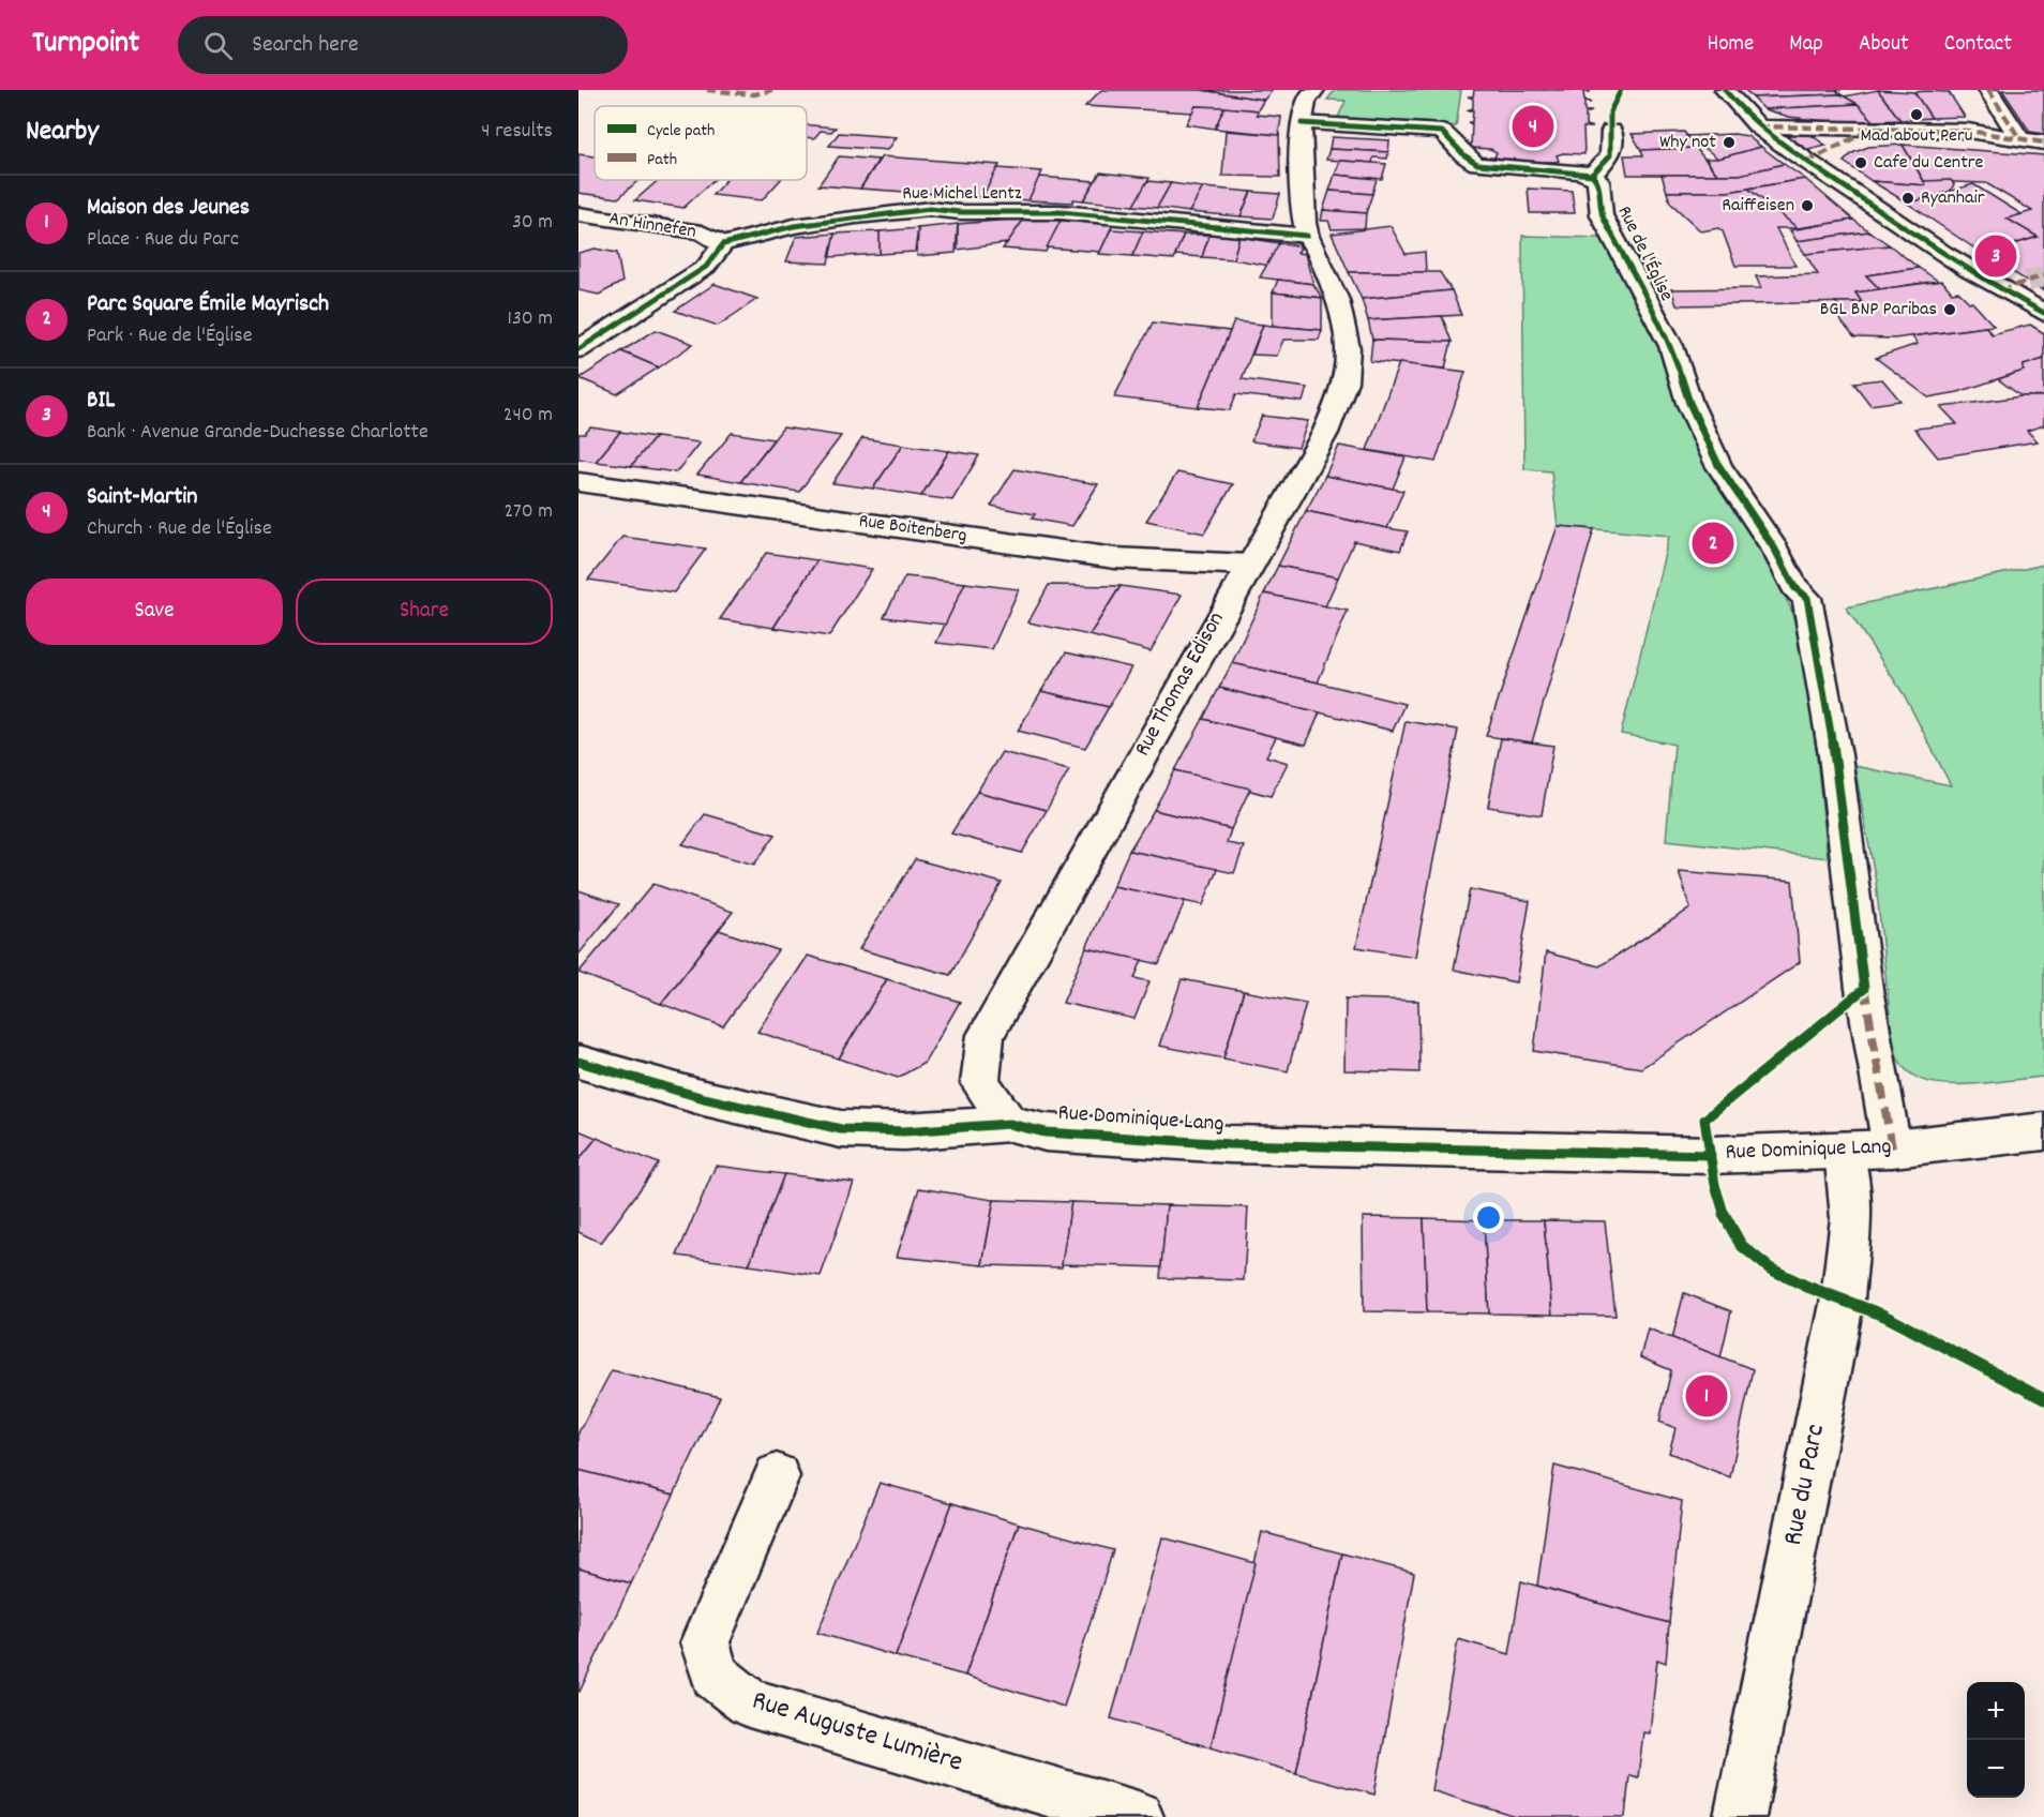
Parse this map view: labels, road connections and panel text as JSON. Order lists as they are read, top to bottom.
{
  "streets": {
    "street": [
      "Rue Michel Lentz",
      "An Hinnefen",
      "Rue de l'Église",
      "Rue Boitenberg",
      "Rue Thomas Edison",
      "Rue Dominique Lang",
      "Rue du Parc",
      "Rue Auguste Lumière"
    ]
  },
  "crossings": [
    ["Rue Michel Lentz", "An Hinnefen"],
    ["Rue Michel Lentz", "Rue Thomas Edison"],
    ["Rue de l'Église", "Rue Dominique Lang"],
    ["Rue Boitenberg", "Rue Thomas Edison"],
    ["Rue Thomas Edison", "Rue Dominique Lang"],
    ["Rue Dominique Lang", "Rue du Parc"]
  ],
  "places": [
    "Mad about Peru",
    "Why not",
    "Cafe du Centre",
    "Ryanhair",
    "Raiffeisen",
    "BGL BNP Paribas"
  ],
  "legend": ["Cycle path", "Path"],
  "page": {
    "header": "Turnpoint",
    "search": "Search here",
    "nav": [
      "Home",
      "Map",
      "About",
      "Contact"
    ],
    "heading": ["Nearby", "4 results"],
    "pins": [
      "4",
      "3",
      "2",
      "1"
    ],
    "list": [
      {
        "mark": "1",
        "name": "Maison des Jeunes",
        "note": "Place · Rue du Parc",
        "value": "30 m"
      },
      {
        "mark": "2",
        "name": "Parc Square Émile Mayrisch",
        "note": "Park · Rue de l'Église",
        "value": "130 m"
      },
      {
        "mark": "3",
        "name": "BIL",
        "note": "Bank · Avenue Grande-Duchesse Charlotte",
        "value": "240 m"
      },
      {
        "mark": "4",
        "name": "Saint-Martin",
        "note": "Church · Rue de l'Église",
        "value": "270 m"
      }
    ],
    "buttons": ["Save", "Share"],
    "map_buttons": ["+", "−"]
  }
}
